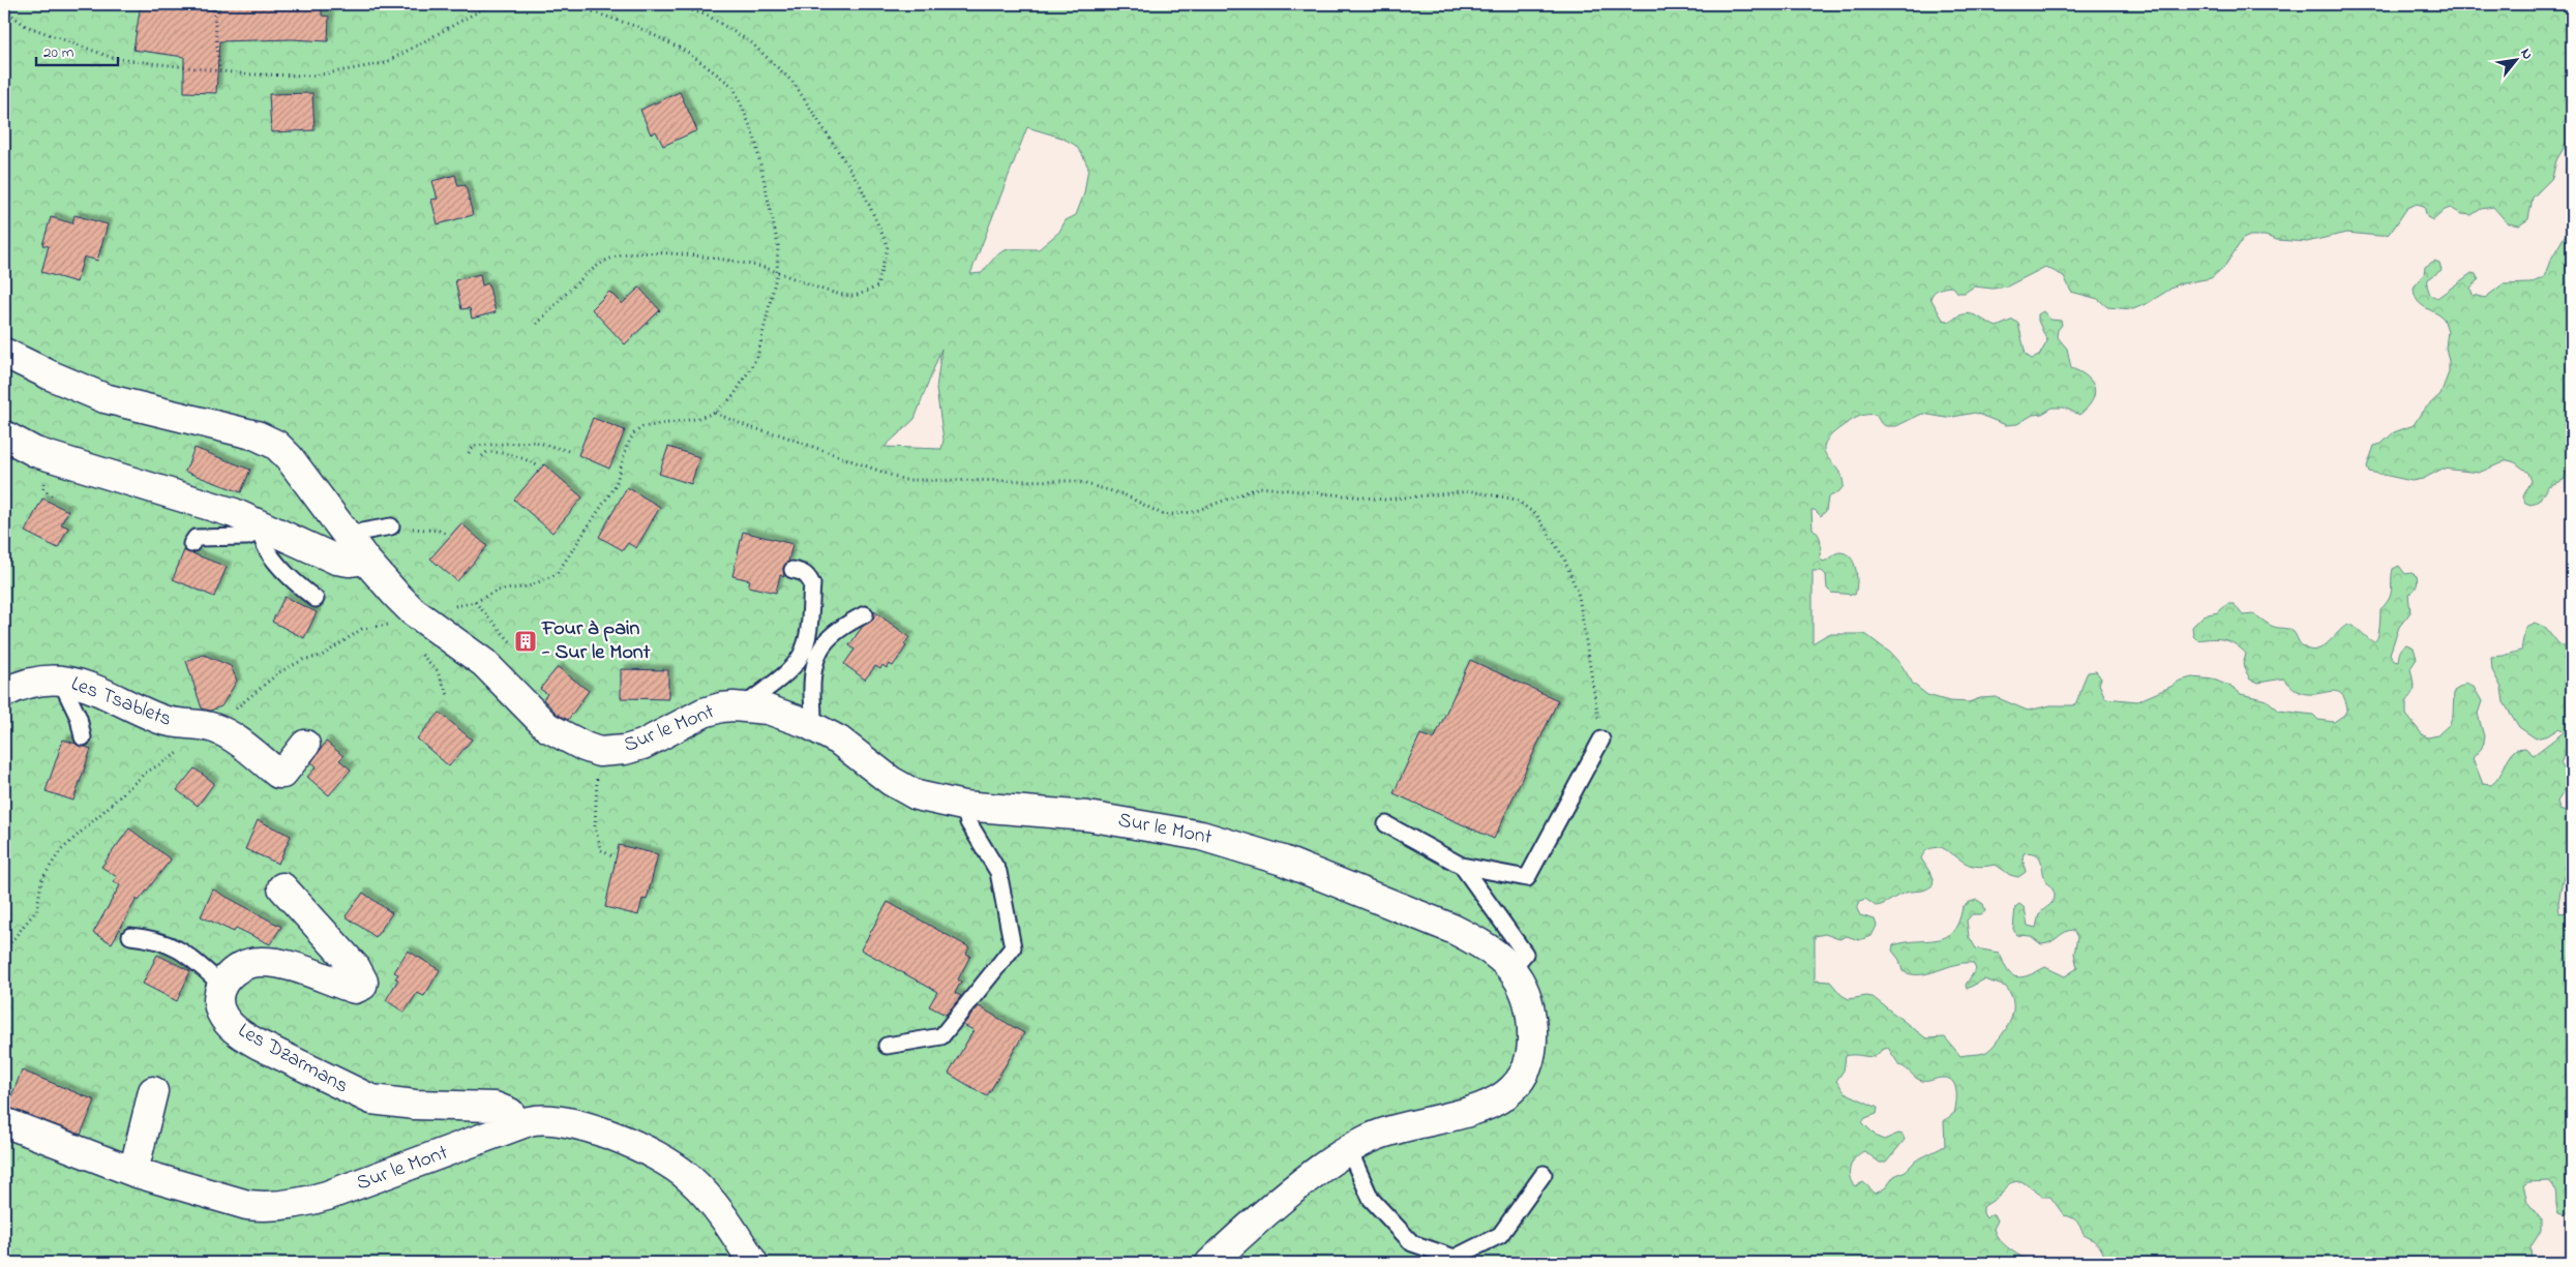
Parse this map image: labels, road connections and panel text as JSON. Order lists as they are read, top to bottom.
{
  "streets": {
    "street": ["Les Tsablets", "Sur le Mont", "Les Dzarmans"]
  },
  "crossings": [
    ["Sur le Mont", "Les Dzarmans"]
  ],
  "places": {
    "building": ["Four à pain - Sur le Mont"]
  },
  "scale_bar": "20 m",
  "north": "top right"
}
